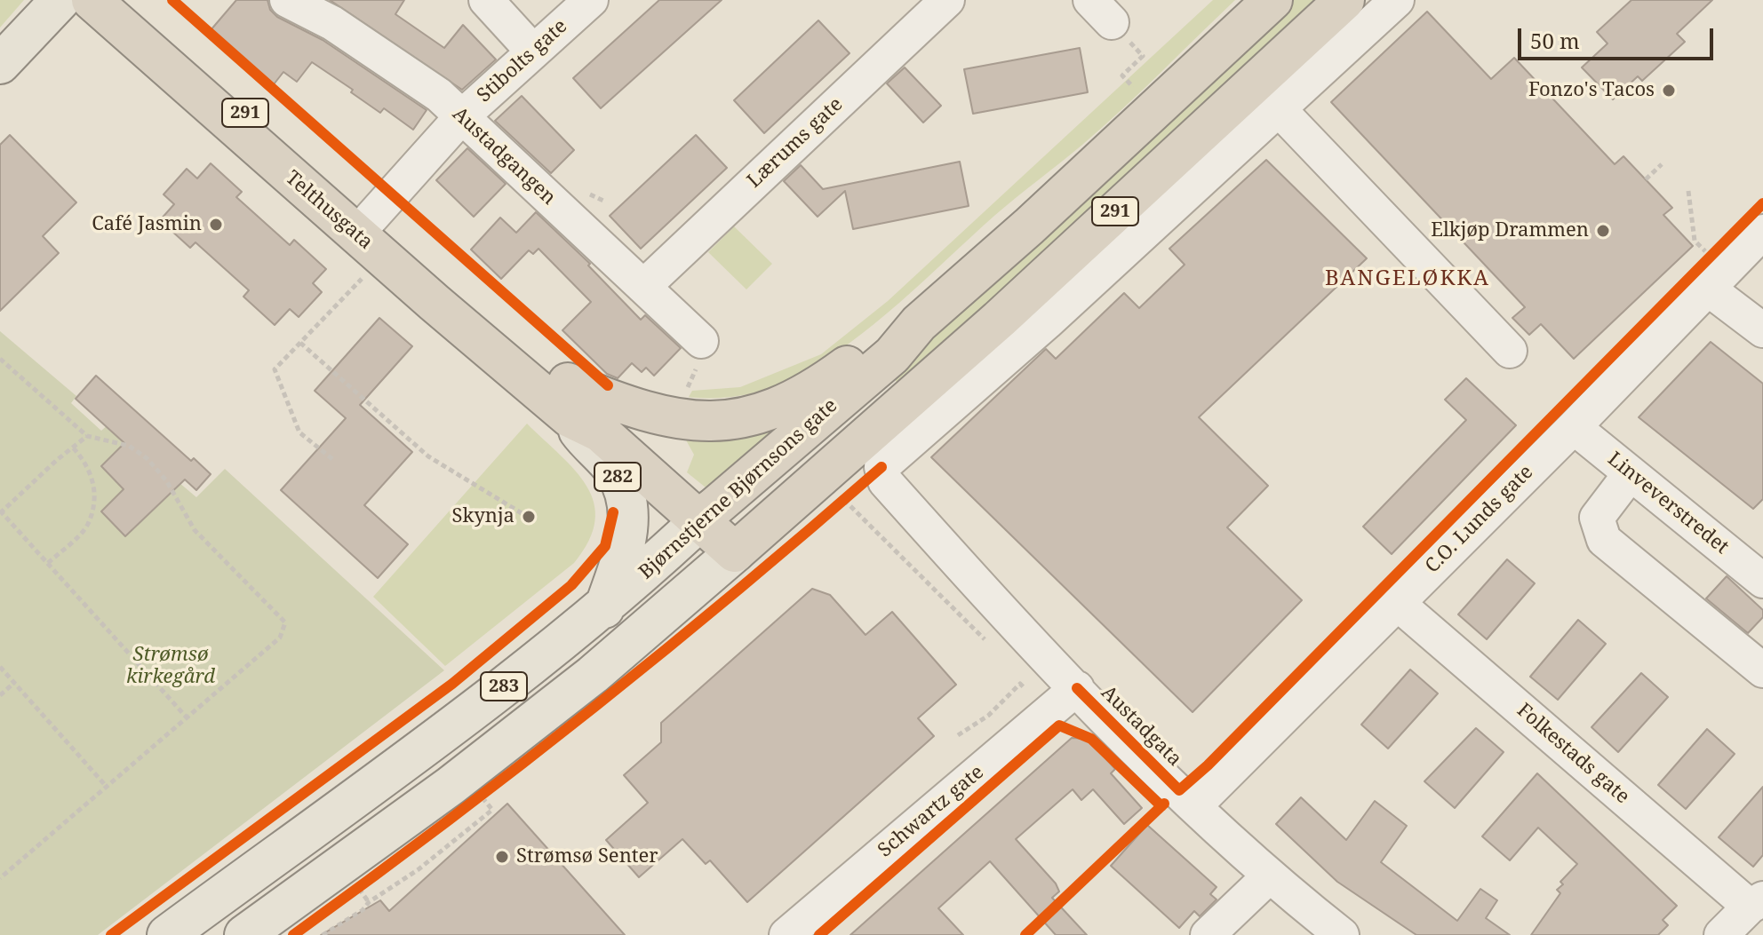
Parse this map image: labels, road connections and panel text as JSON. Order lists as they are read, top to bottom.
{
  "streets": {
    "highway": ["291", "Telthusgata", "Bjørnstjerne Bjørnsons gate"],
    "main road": ["282", "283"],
    "street": [
      "Stibolts gate",
      "Lærums gate",
      "Austadgangen",
      "Linveverstredet",
      "C.O. Lunds gate",
      "Austadgata",
      "Folkestads gate",
      "Schwartz gate"
    ]
  },
  "crossings": [
    ["Stibolts gate", "Austadgangen"],
    ["Stibolts gate", "Telthusgata"],
    ["291", "Telthusgata"],
    ["291", "283"],
    ["Lærums gate", "Austadgangen"],
    ["Telthusgata", "Bjørnstjerne Bjørnsons gate"],
    ["Telthusgata", "283"],
    ["Linveverstredet", "C.O. Lunds gate"],
    ["C.O. Lunds gate", "Austadgata"],
    ["C.O. Lunds gate", "Folkestads gate"],
    ["Austadgata", "Schwartz gate"]
  ],
  "districts": ["BANGELØKKA"],
  "parks": ["Strømsø kirkegård"],
  "places": [
    "Fonzo's Tacos",
    "Café Jasmin",
    "Elkjøp Drammen",
    "Skynja",
    "Strømsø Senter"
  ],
  "scale_bar": "50 m"
}
